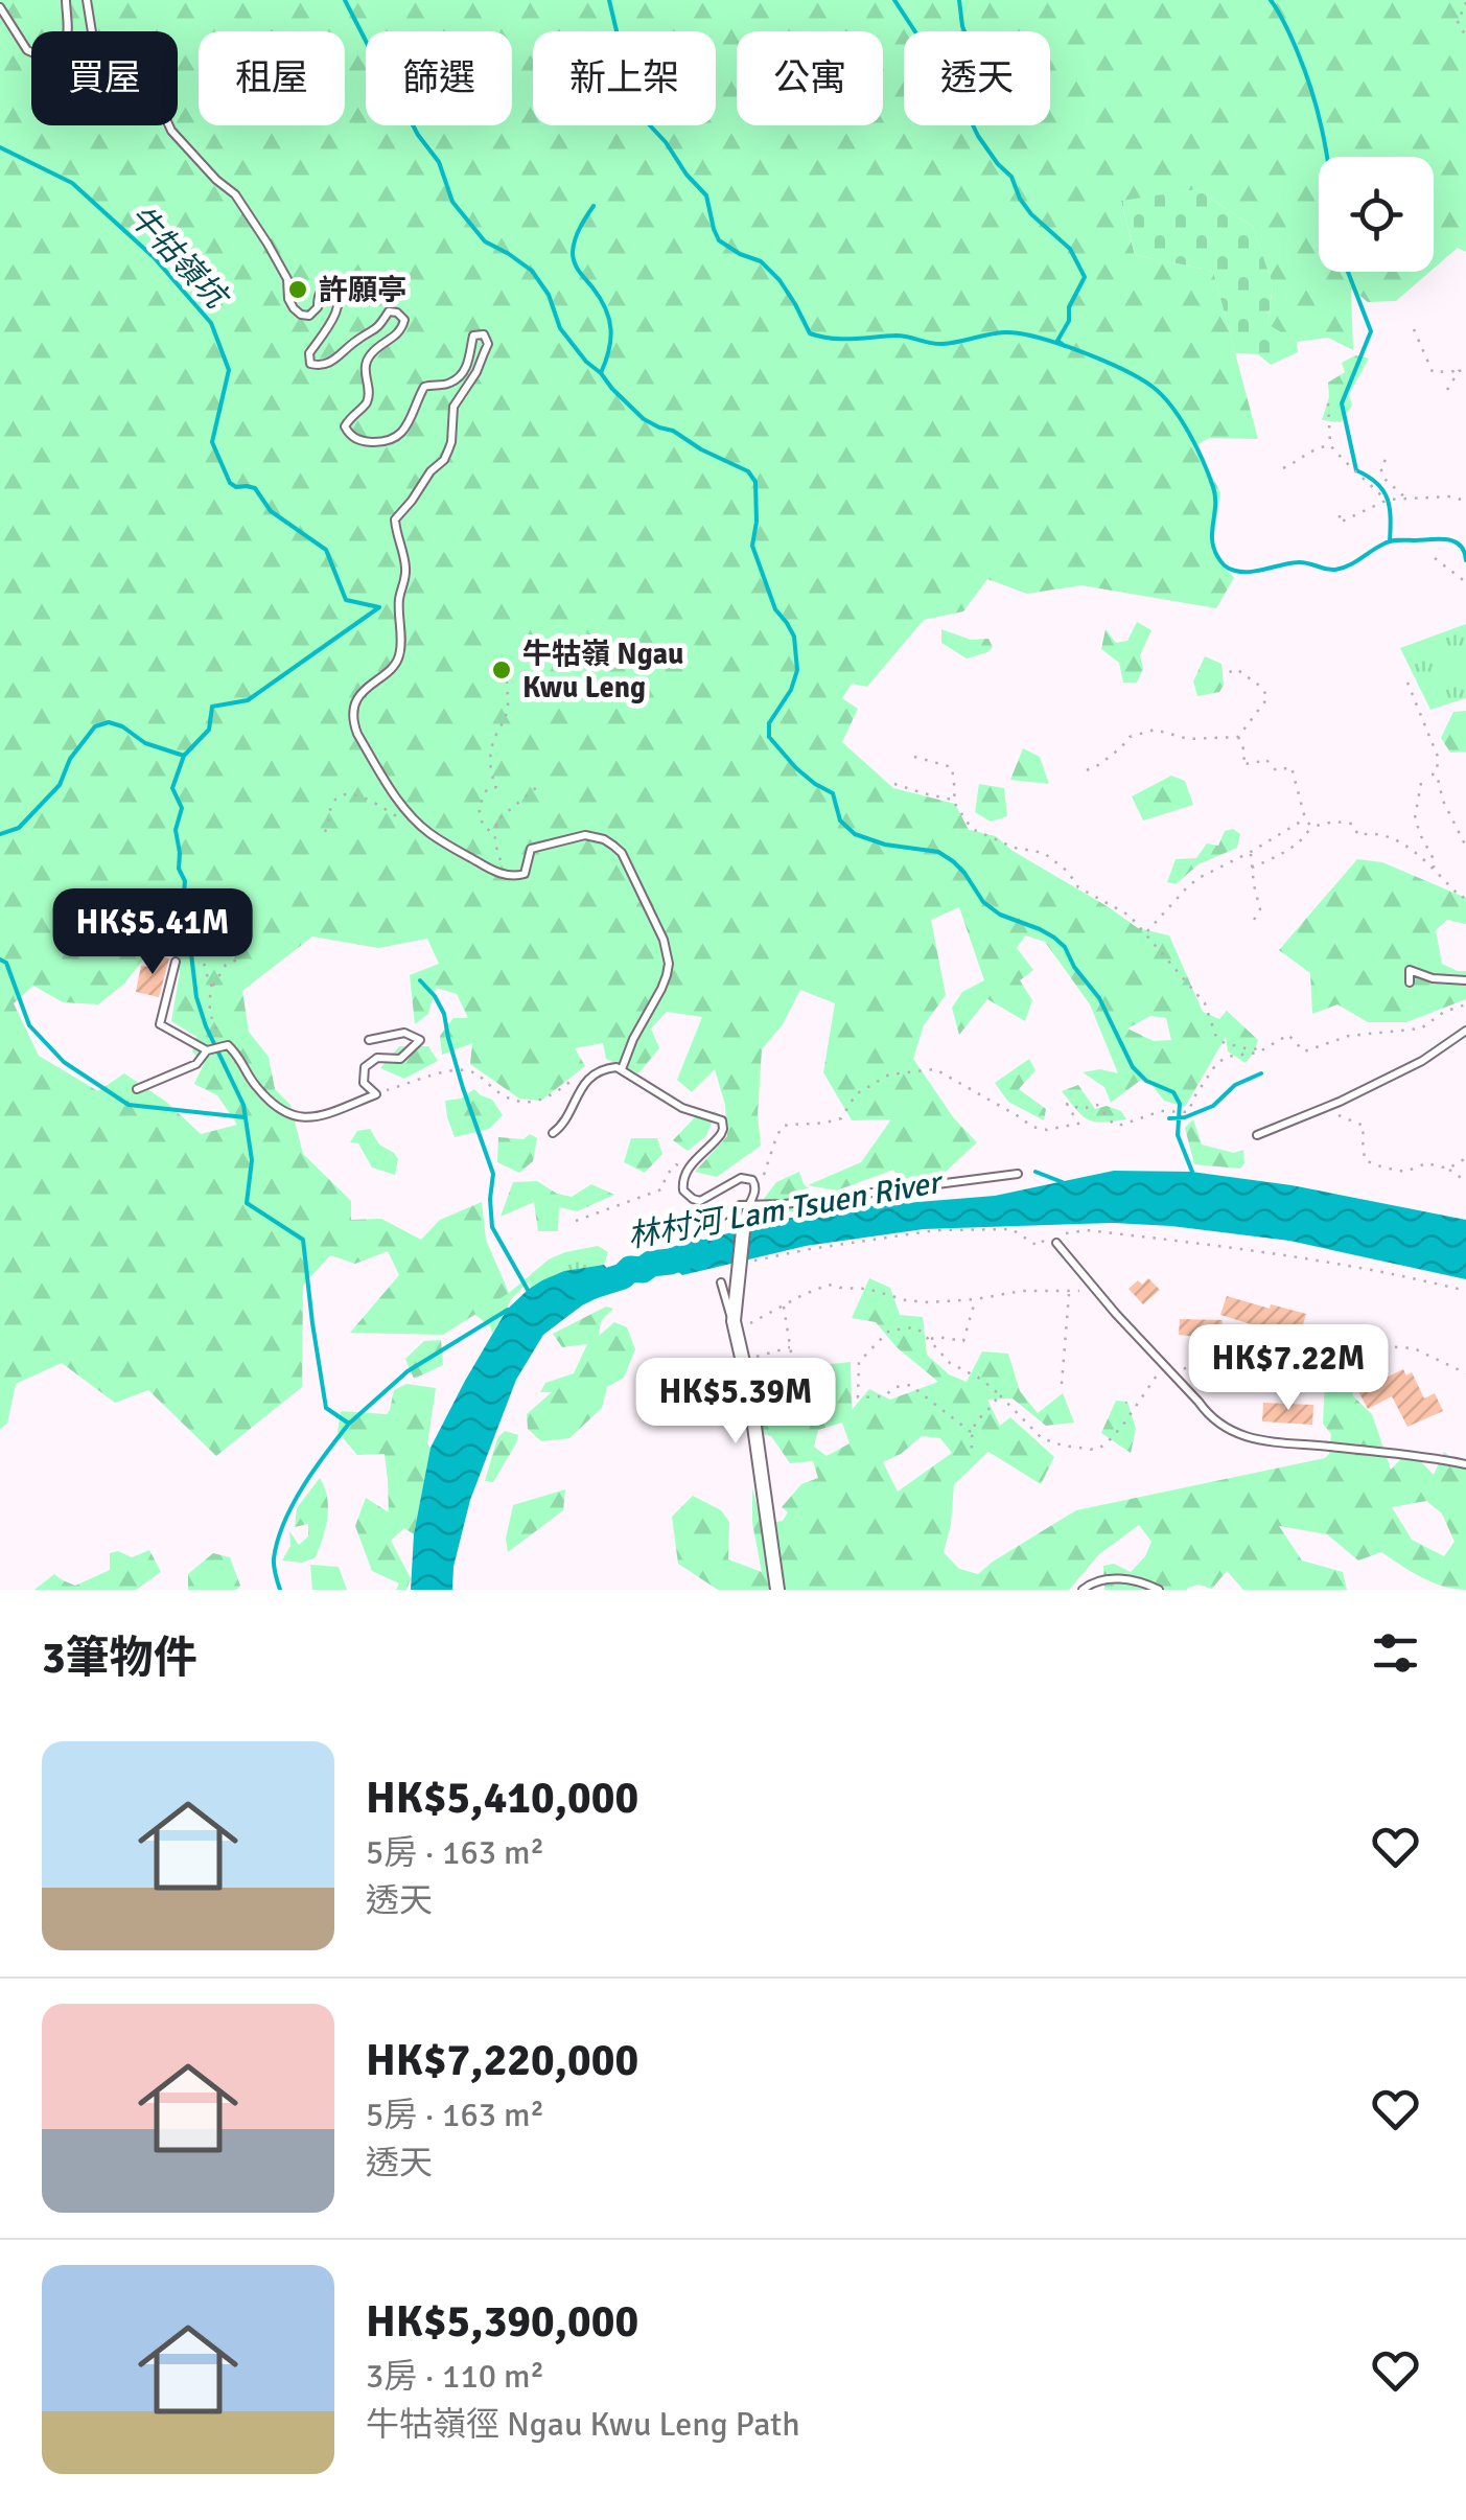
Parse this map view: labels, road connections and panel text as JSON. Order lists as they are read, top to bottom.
{
  "water": ["牛牯嶺坑", "林村河 Lam Tsuen River"],
  "places": ["許願亭", "牛牯嶺 Ngau Kwu Leng"],
  "page": {
    "chip": [
      "買屋",
      "租屋",
      "篩選",
      "新上架",
      "公寓",
      "透天"
    ],
    "price": ["HK$5.41M", "HK$7.22M", "HK$5.39M"],
    "heading": "3筆物件",
    "list": [
      {
        "name": "HK$5,410,000",
        "note": "5房 · 163 m² · 透天"
      },
      {
        "name": "HK$7,220,000",
        "note": "5房 · 163 m² · 透天"
      },
      {
        "name": "HK$5,390,000",
        "note": "3房 · 110 m² · 牛牯嶺徑 Ngau Kwu Leng Path"
      }
    ]
  }
}
